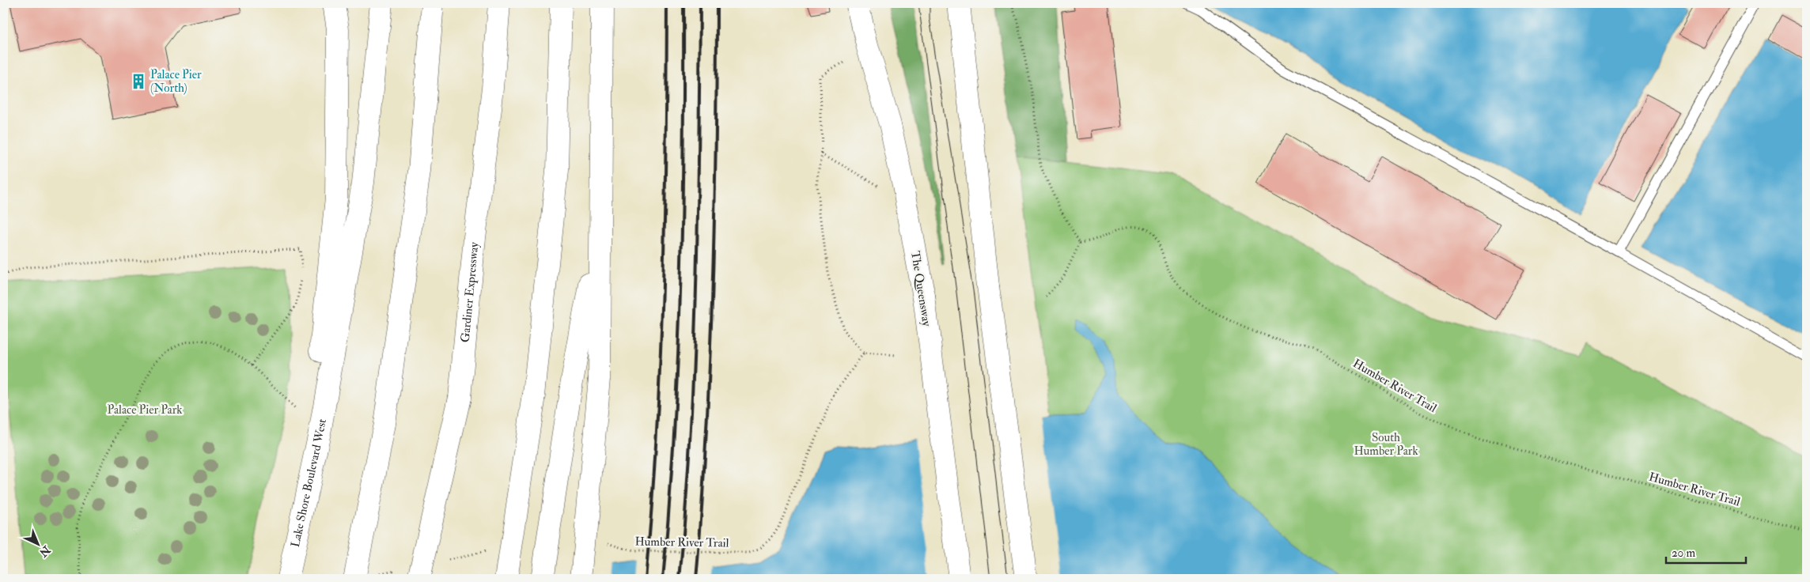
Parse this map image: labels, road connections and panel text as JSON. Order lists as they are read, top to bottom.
{
  "streets": {
    "main road": ["The Queensway", "Gardiner Expressway", "Lake Shore Boulevard West"],
    "path": ["Humber River Trail"]
  },
  "parks": ["Palace Pier Park", "South Humber Park"],
  "places": {
    "building": ["Palace Pier (North)"]
  },
  "scale_bar": "20 m",
  "north": "bottom right"
}
